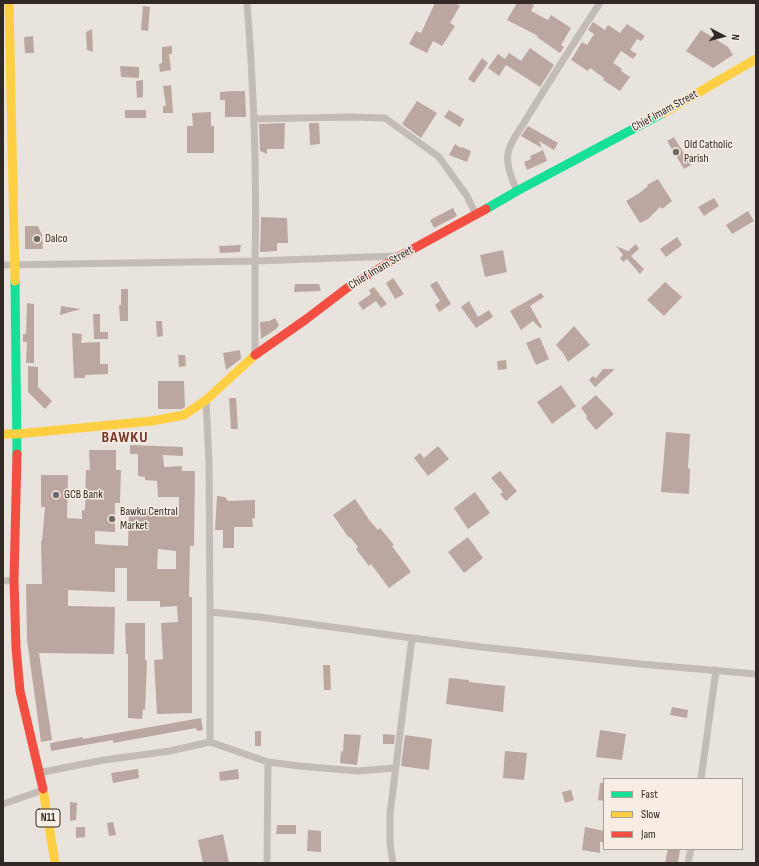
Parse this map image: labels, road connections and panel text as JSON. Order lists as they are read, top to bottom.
{
  "streets": {
    "main road": ["Chief Imam Street", "N11"]
  },
  "crossings": [
    ["Chief Imam Street", "N11"]
  ],
  "districts": ["BAWKU"],
  "places": [
    "Old Catholic Parish",
    "Dalco",
    "GCB Bank",
    "Bawku Central Market"
  ],
  "legend": ["Fast", "Slow", "Jam"],
  "north": "right"
}
